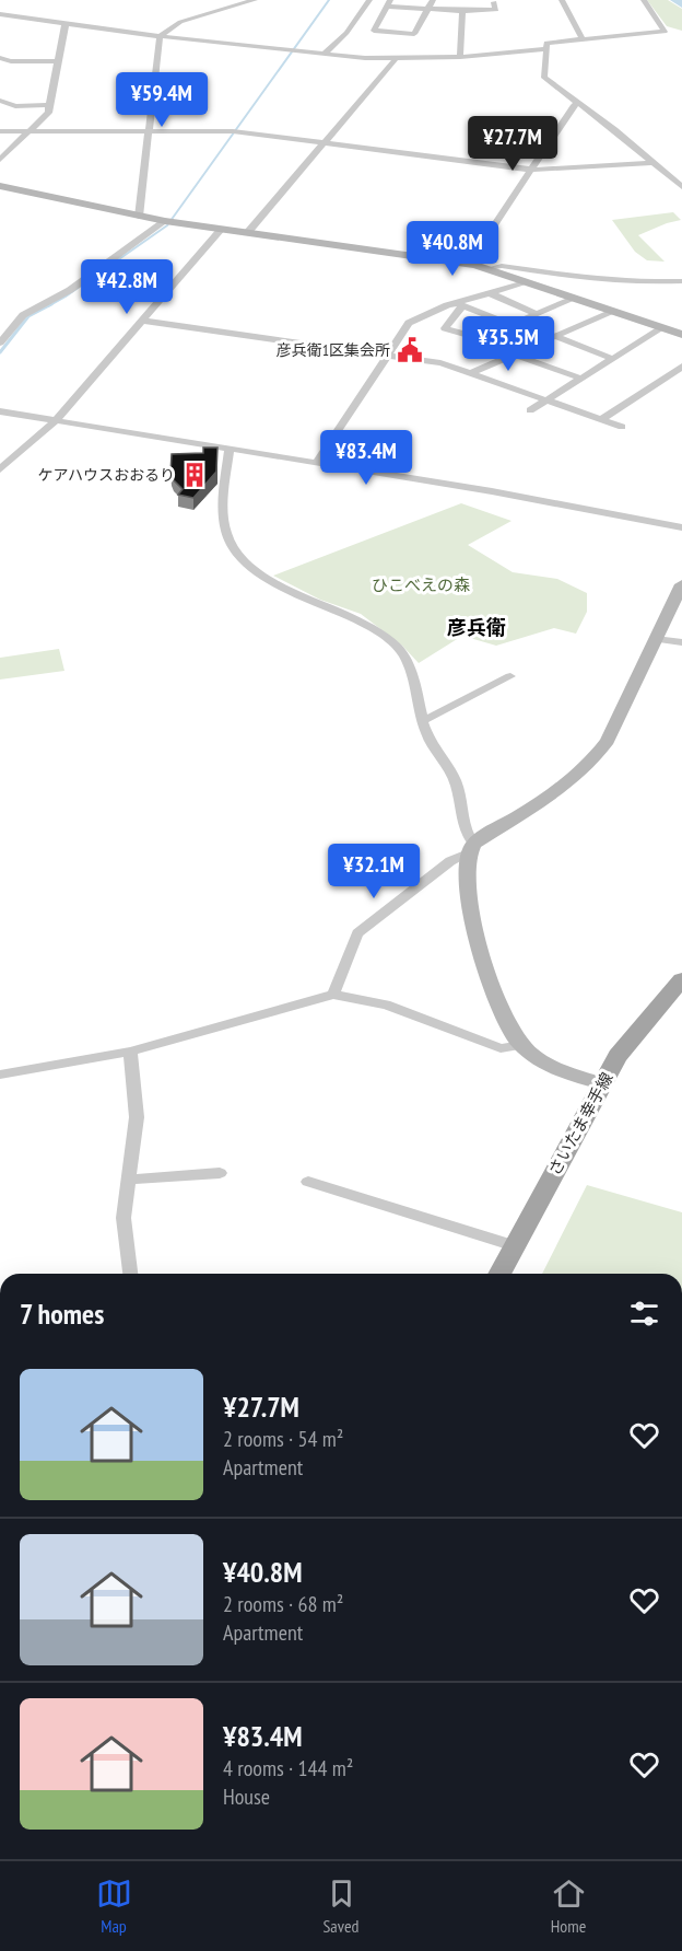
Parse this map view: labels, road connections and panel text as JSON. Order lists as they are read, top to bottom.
{
  "streets": {
    "main road": ["さいたま幸手線"]
  },
  "districts": ["彦兵衛"],
  "parks": ["ひこべえの森"],
  "places": {
    "public building": ["彦兵衛1区集会所"],
    "building": ["ケアハウスおおるり"]
  },
  "page": {
    "price": [
      "¥59.4M",
      "¥27.7M",
      "¥40.8M",
      "¥42.8M",
      "¥35.5M",
      "¥83.4M",
      "¥32.1M"
    ],
    "heading": "7 homes",
    "list": [
      {
        "name": "¥27.7M",
        "note": "2 rooms · 54 m² · Apartment"
      },
      {
        "name": "¥40.8M",
        "note": "2 rooms · 68 m² · Apartment"
      },
      {
        "name": "¥83.4M",
        "note": "4 rooms · 144 m² · House"
      }
    ],
    "tabs": ["Map", "Saved", "Home"]
  }
}
